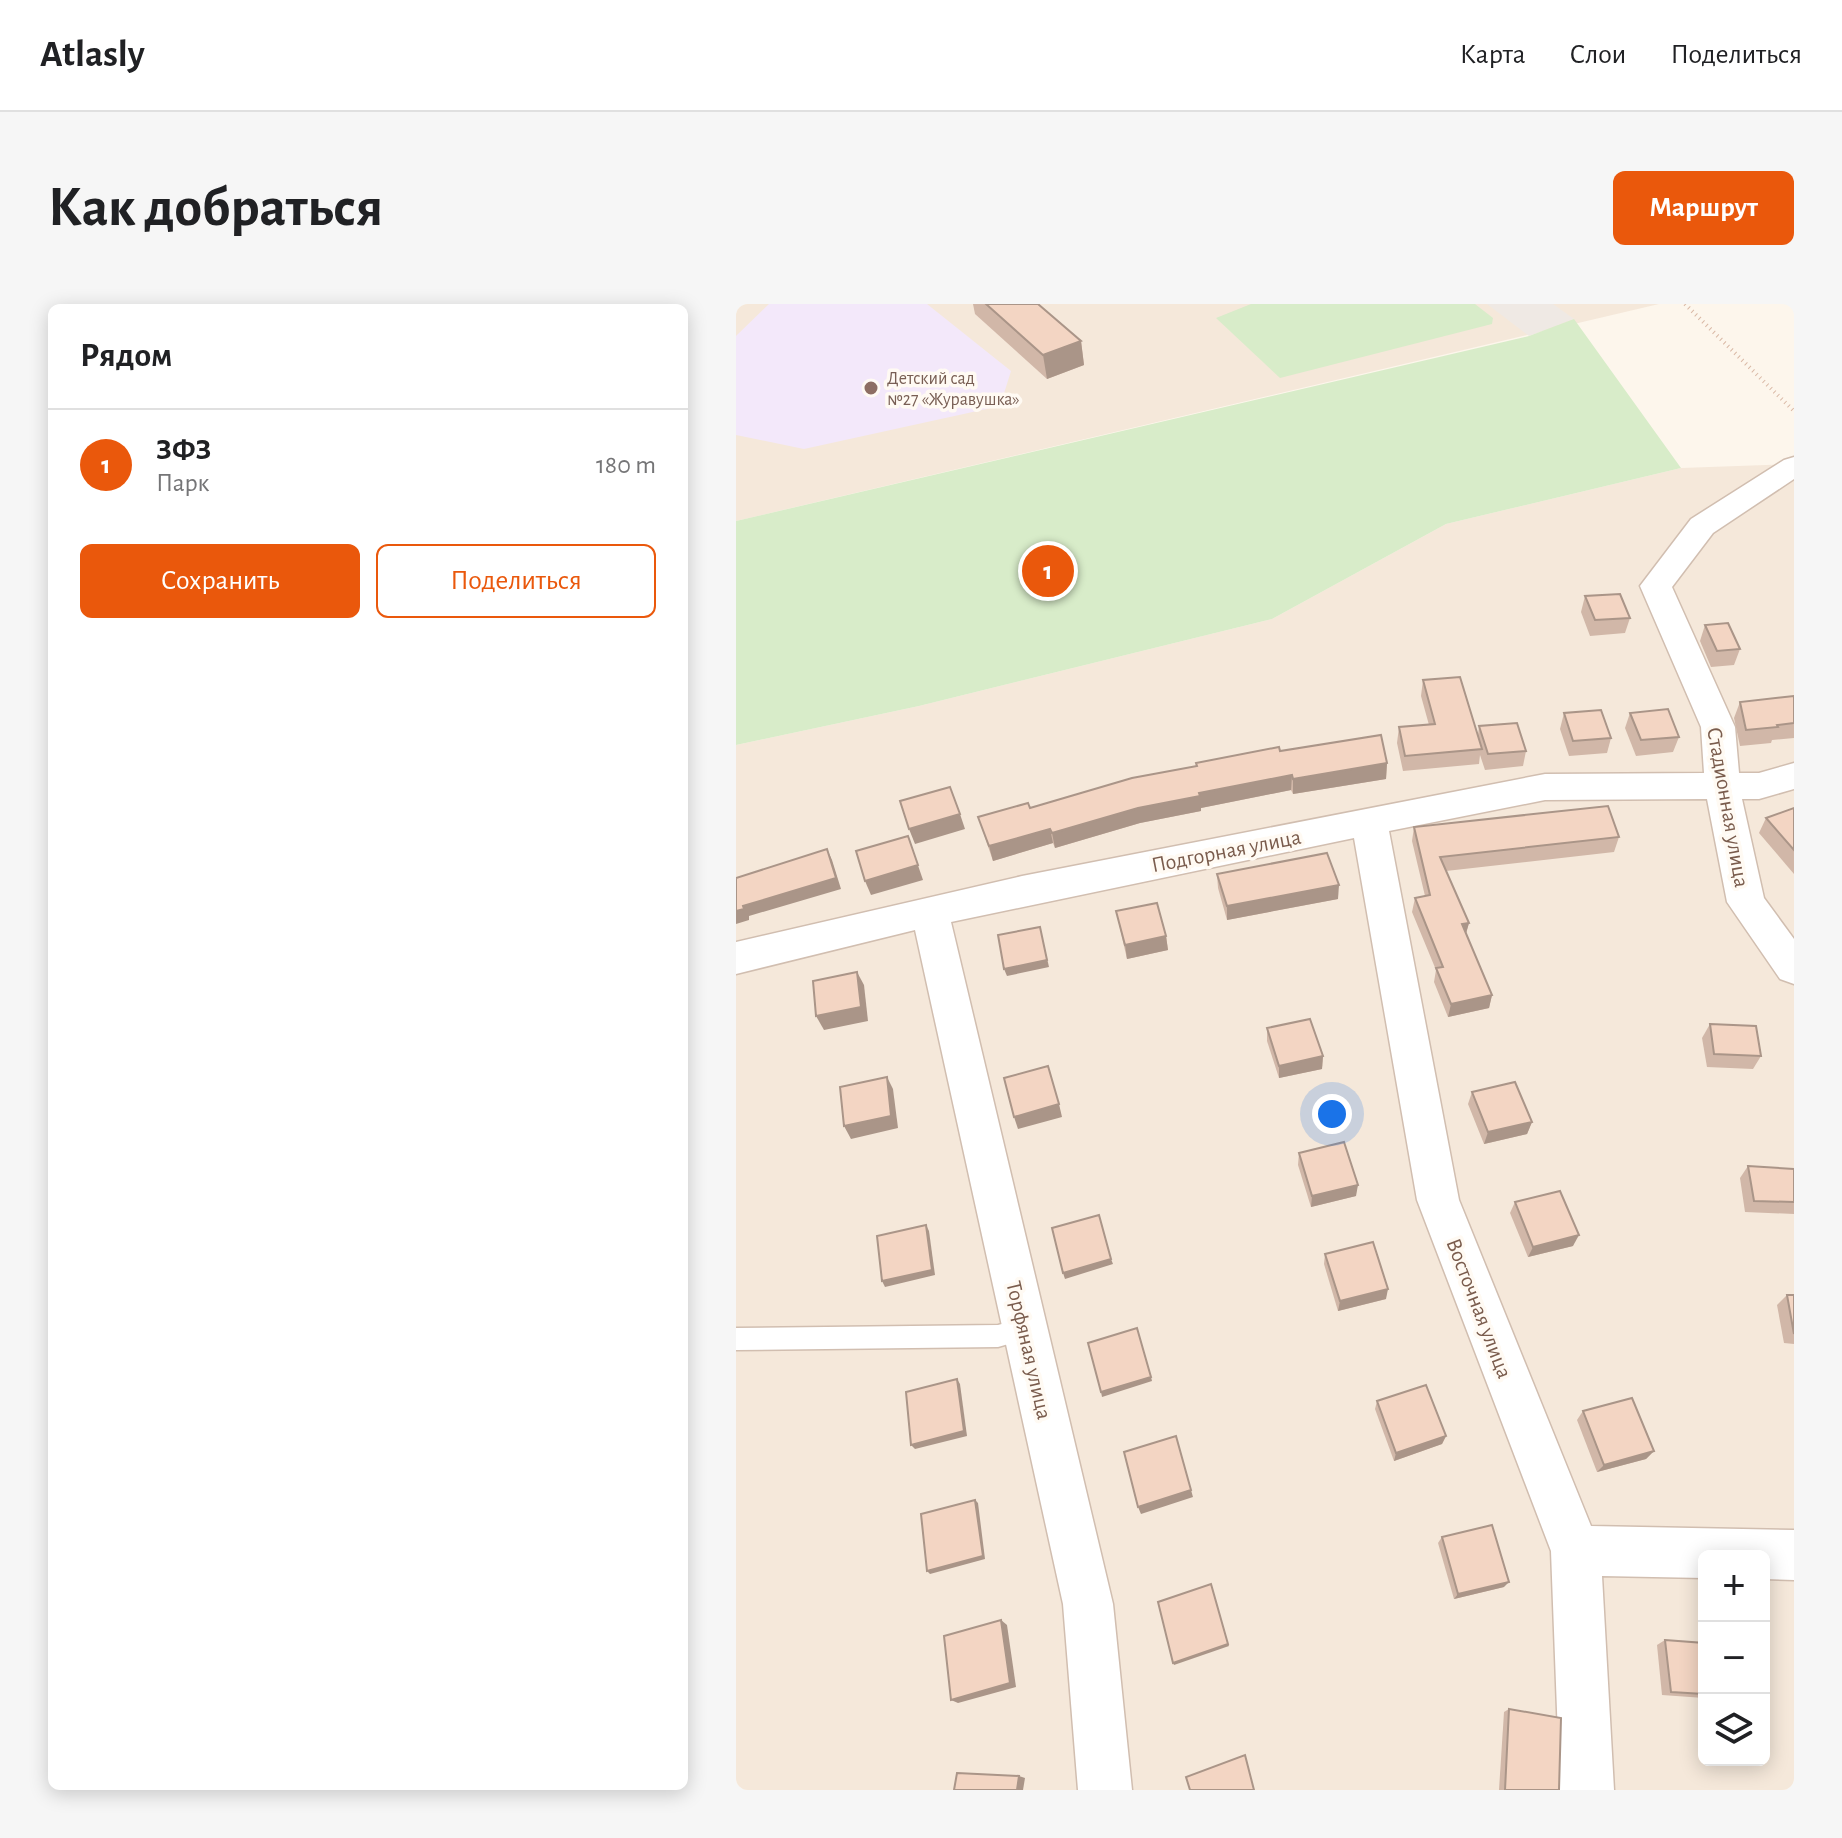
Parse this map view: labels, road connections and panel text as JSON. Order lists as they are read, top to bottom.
{
  "streets": {
    "street": [
      "Стадионная улица",
      "Подгорная улица",
      "Восточная улица",
      "Торфяная улица"
    ]
  },
  "crossings": [
    ["Стадионная улица", "Подгорная улица"],
    ["Подгорная улица", "Восточная улица"],
    ["Подгорная улица", "Торфяная улица"]
  ],
  "places": ["Детский сад №27 «Журавушка»"],
  "page": {
    "header": "Atlasly",
    "nav": ["Карта", "Слои", "Поделиться"],
    "buttons": [
      "Маршрут",
      ["Сохранить", "Поделиться"]
    ],
    "title": "Как добраться",
    "heading": "Рядом",
    "list": [
      {
        "mark": "1",
        "name": "ЗФЗ",
        "note": "Парк",
        "value": "180 m"
      }
    ],
    "pins": "1",
    "map_buttons": ["+", "−"]
  }
}
